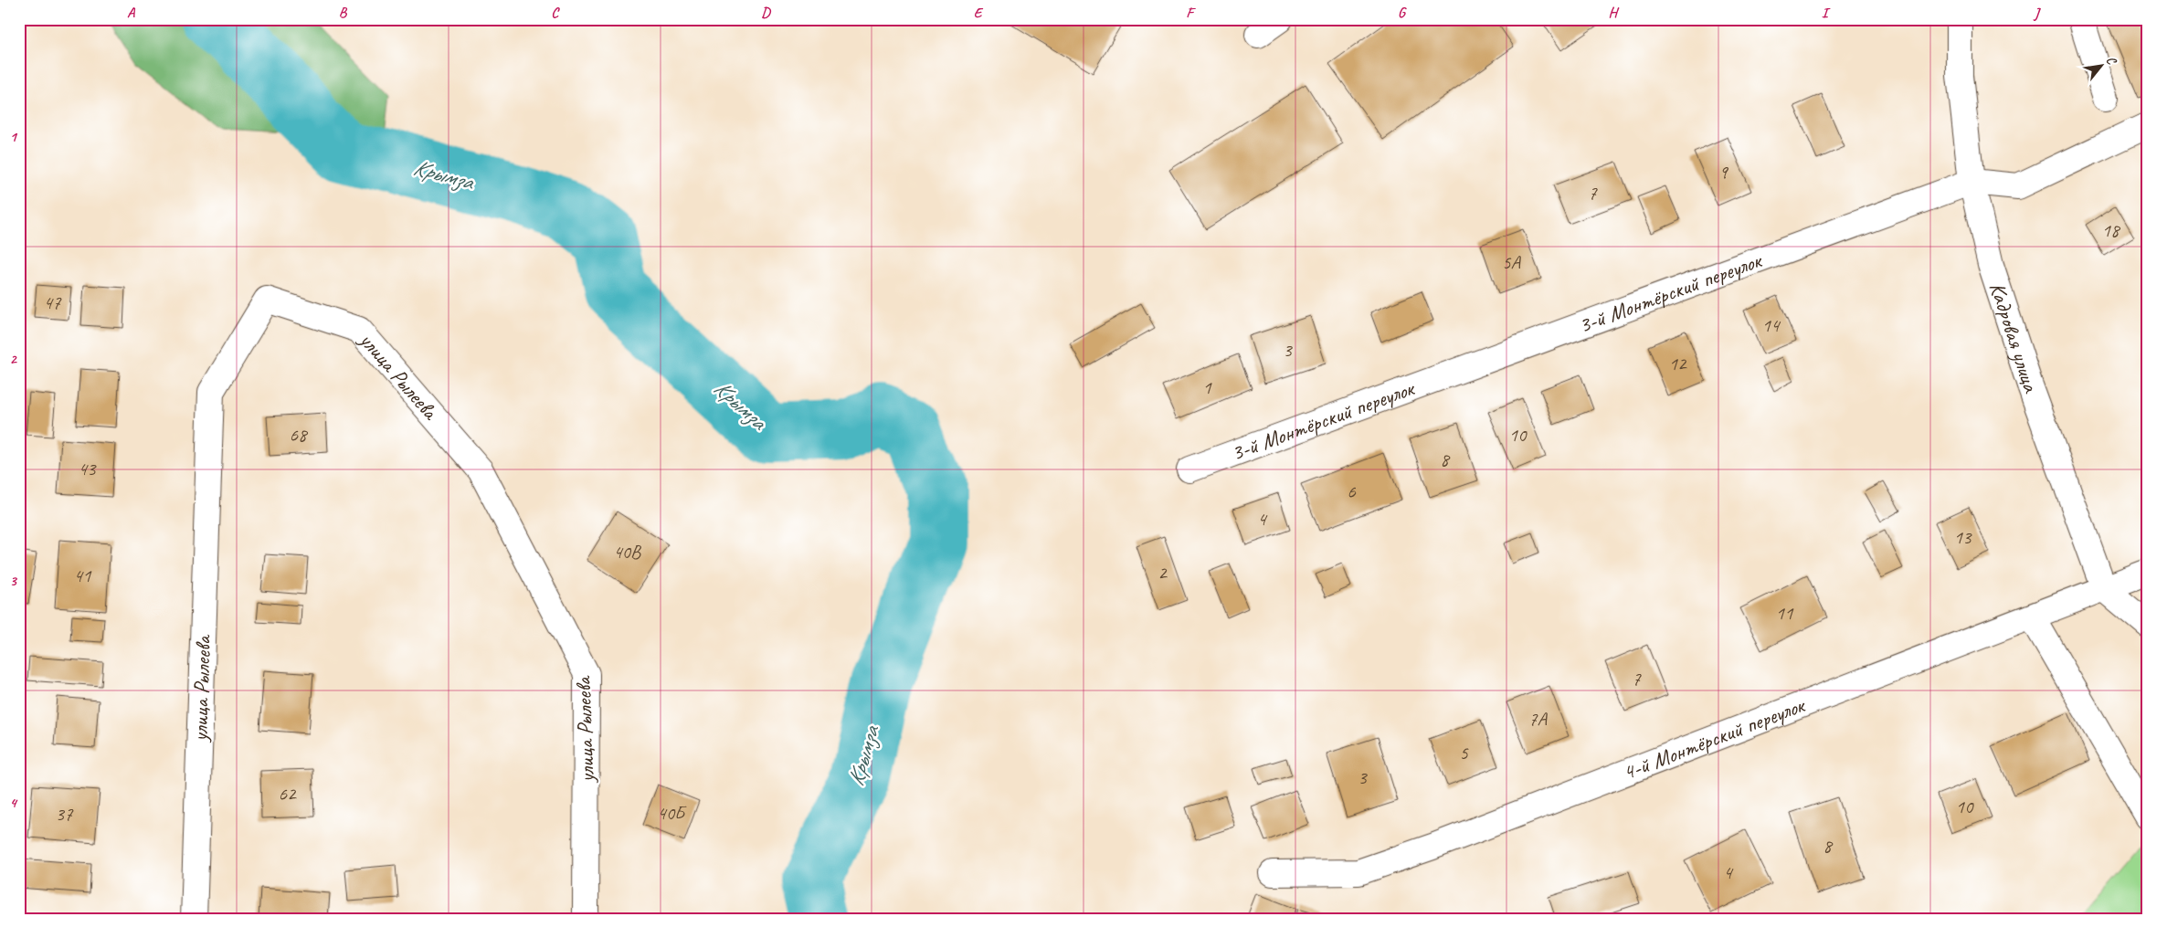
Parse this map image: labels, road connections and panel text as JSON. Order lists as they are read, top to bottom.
{
  "streets": {
    "street": [
      "3-й Монтёрский переулок",
      "Кадровая улица",
      "улица Рылеева",
      "4-й Монтёрский переулок"
    ]
  },
  "crossings": [
    ["3-й Монтёрский переулок", "Кадровая улица"],
    ["Кадровая улица", "4-й Монтёрский переулок"]
  ],
  "water": ["Крымза"],
  "house_numbers": [
    "9",
    "7",
    "18",
    "5А",
    "47",
    "14",
    "3",
    "12",
    "1",
    "68",
    "10",
    "8",
    "43",
    "6",
    "4",
    "13",
    "40В",
    "2",
    "41",
    "11",
    "7",
    "7А",
    "5",
    "3",
    "62",
    "10",
    "40Б",
    "37",
    "8",
    "4"
  ],
  "north": "top right",
  "grid": {
    "columns": [
      "A",
      "B",
      "C",
      "D",
      "E",
      "F",
      "G",
      "H",
      "I",
      "J"
    ],
    "rows": [
      "1",
      "2",
      "3",
      "4"
    ]
  }
}
